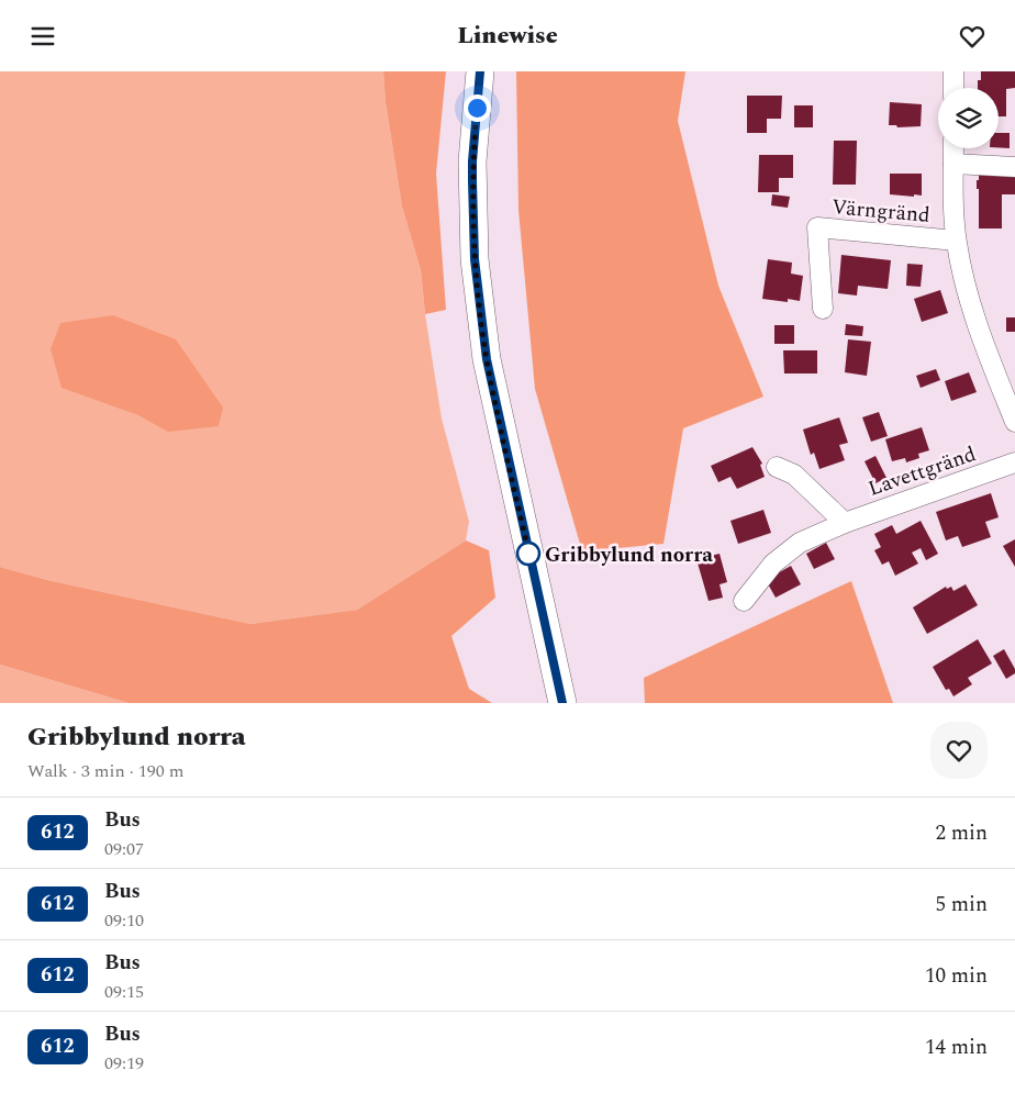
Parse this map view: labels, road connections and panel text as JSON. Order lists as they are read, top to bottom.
{
  "streets": {
    "street": ["Värngränd", "Lavettgränd"]
  },
  "places": ["Gribbylund norra"],
  "lines": ["bus line 612"],
  "page": {
    "header": "Linewise",
    "heading": ["Gribbylund norra", "Walk · 3 min · 190 m"],
    "list": [
      {
        "mark": "612",
        "name": "Bus",
        "note": "09:07",
        "value": "2 min"
      },
      {
        "mark": "612",
        "name": "Bus",
        "note": "09:10",
        "value": "5 min"
      },
      {
        "mark": "612",
        "name": "Bus",
        "note": "09:15",
        "value": "10 min"
      },
      {
        "mark": "612",
        "name": "Bus",
        "note": "09:19",
        "value": "14 min"
      }
    ]
  }
}
